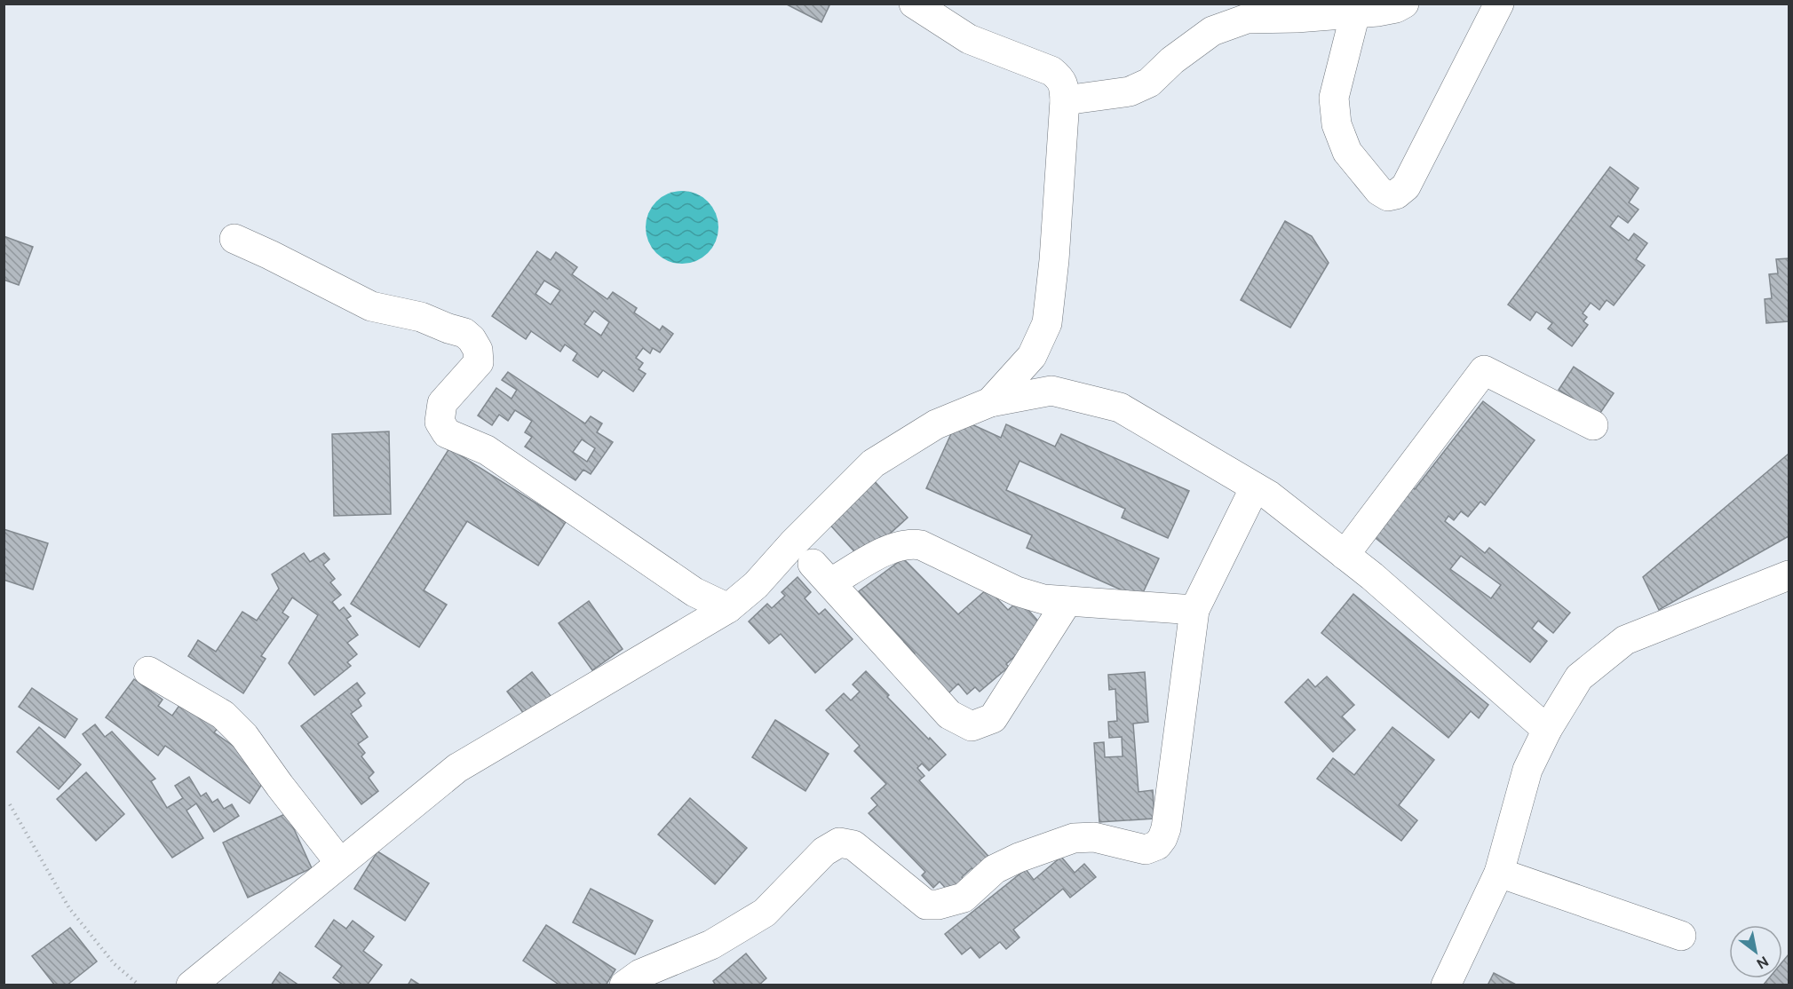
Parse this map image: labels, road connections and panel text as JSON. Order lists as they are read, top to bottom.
{
  "north": "bottom right"
}
